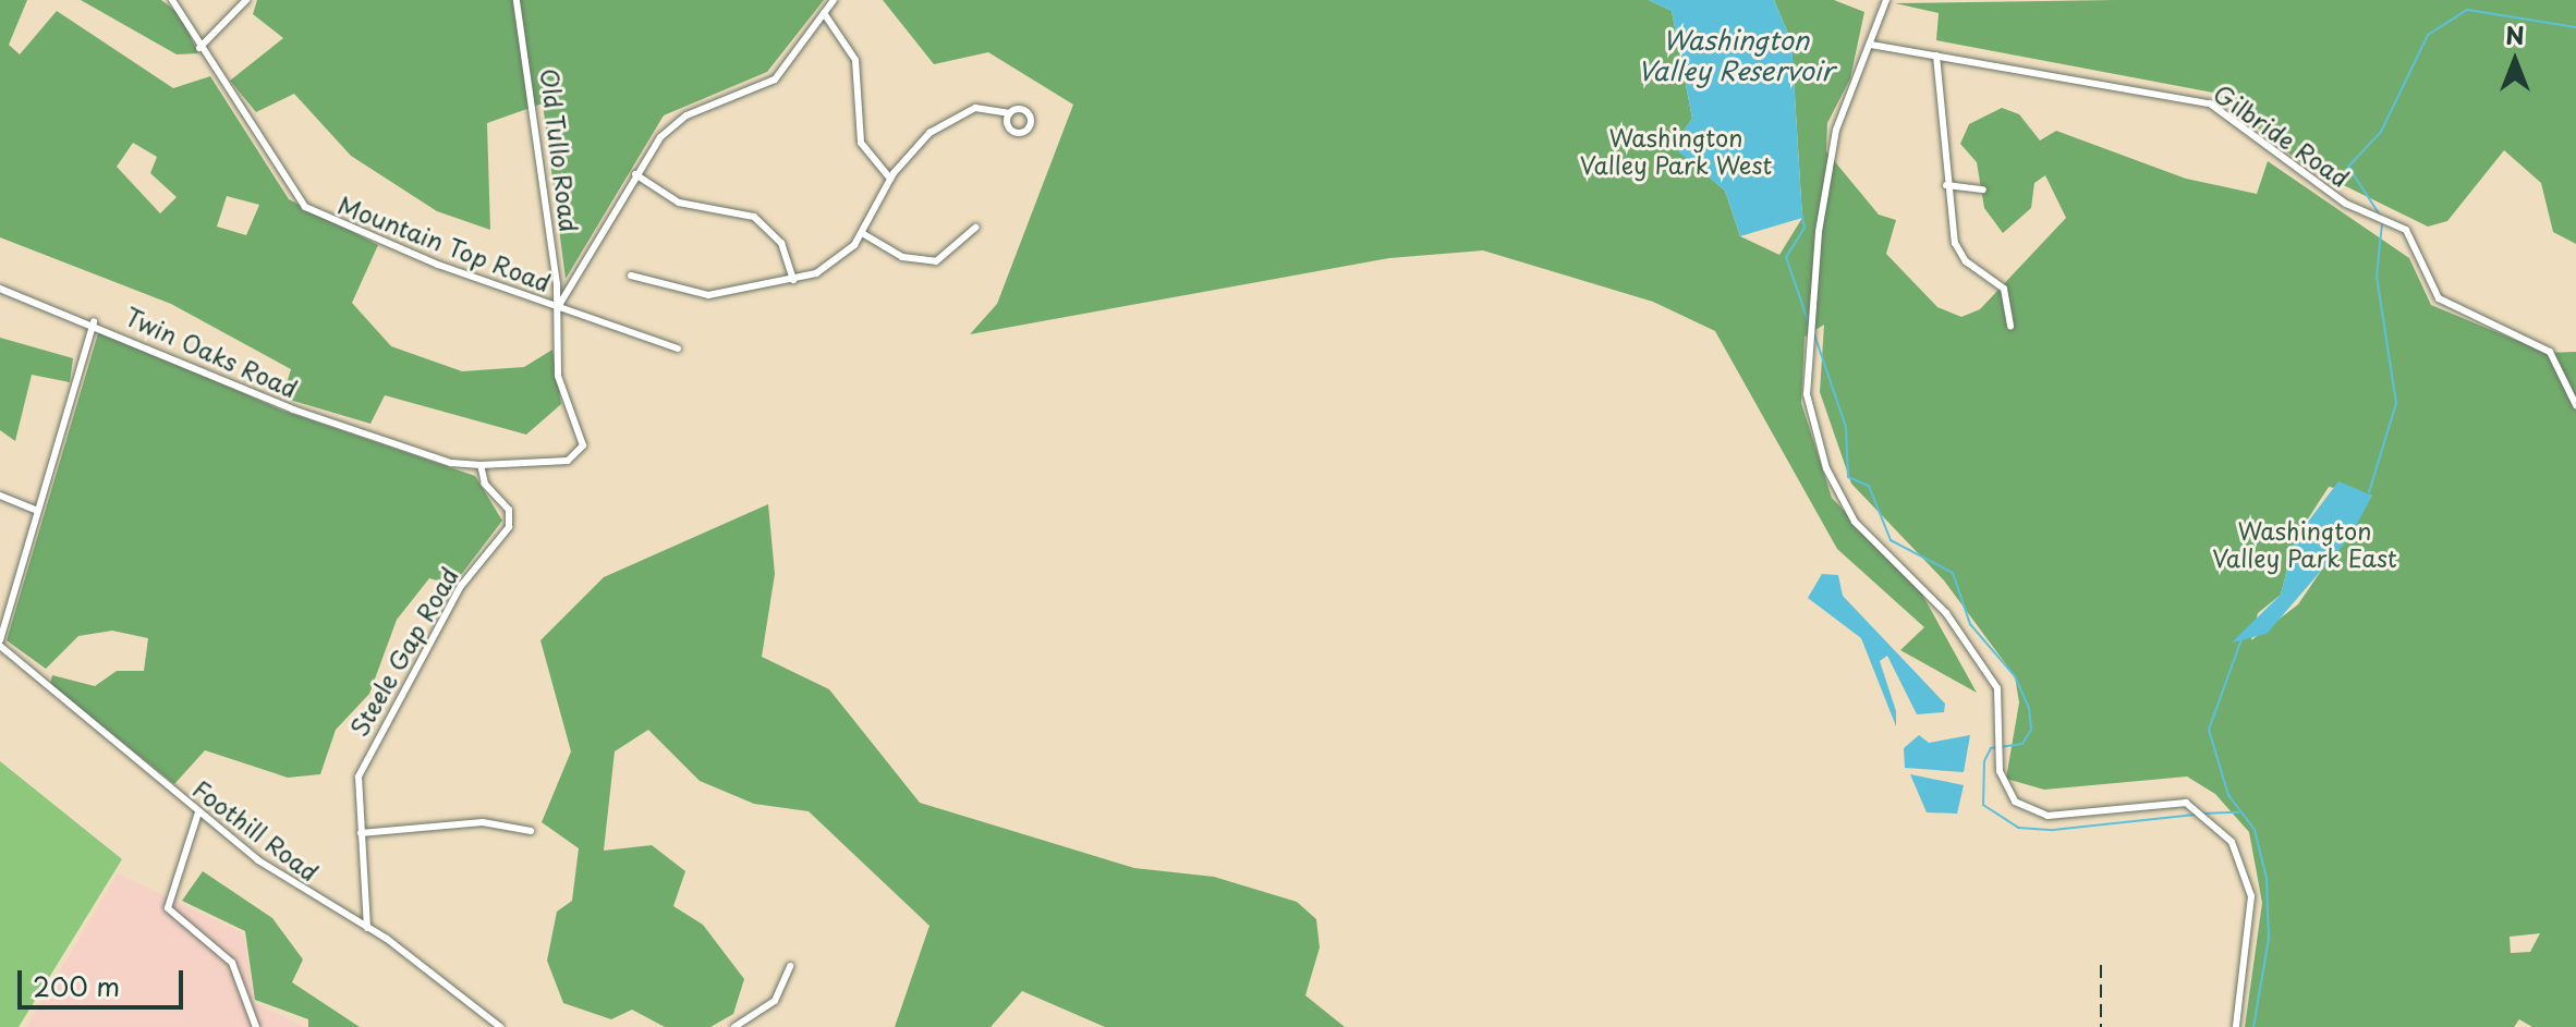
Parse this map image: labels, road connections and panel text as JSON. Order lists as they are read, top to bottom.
{
  "streets": {
    "street": [
      "Gilbride Road",
      "Old Tullo Road",
      "Mountain Top Road",
      "Twin Oaks Road",
      "Steele Gap Road",
      "Foothill Road"
    ]
  },
  "crossings": [
    ["Old Tullo Road", "Mountain Top Road"],
    ["Twin Oaks Road", "Steele Gap Road"],
    ["Twin Oaks Road", "Foothill Road"],
    ["Steele Gap Road", "Foothill Road"]
  ],
  "water": ["Washington Valley Reservoir"],
  "parks": ["Washington Valley Park West", "Washington Valley Park East"],
  "scale_bar": "200 m",
  "north": "top"
}
